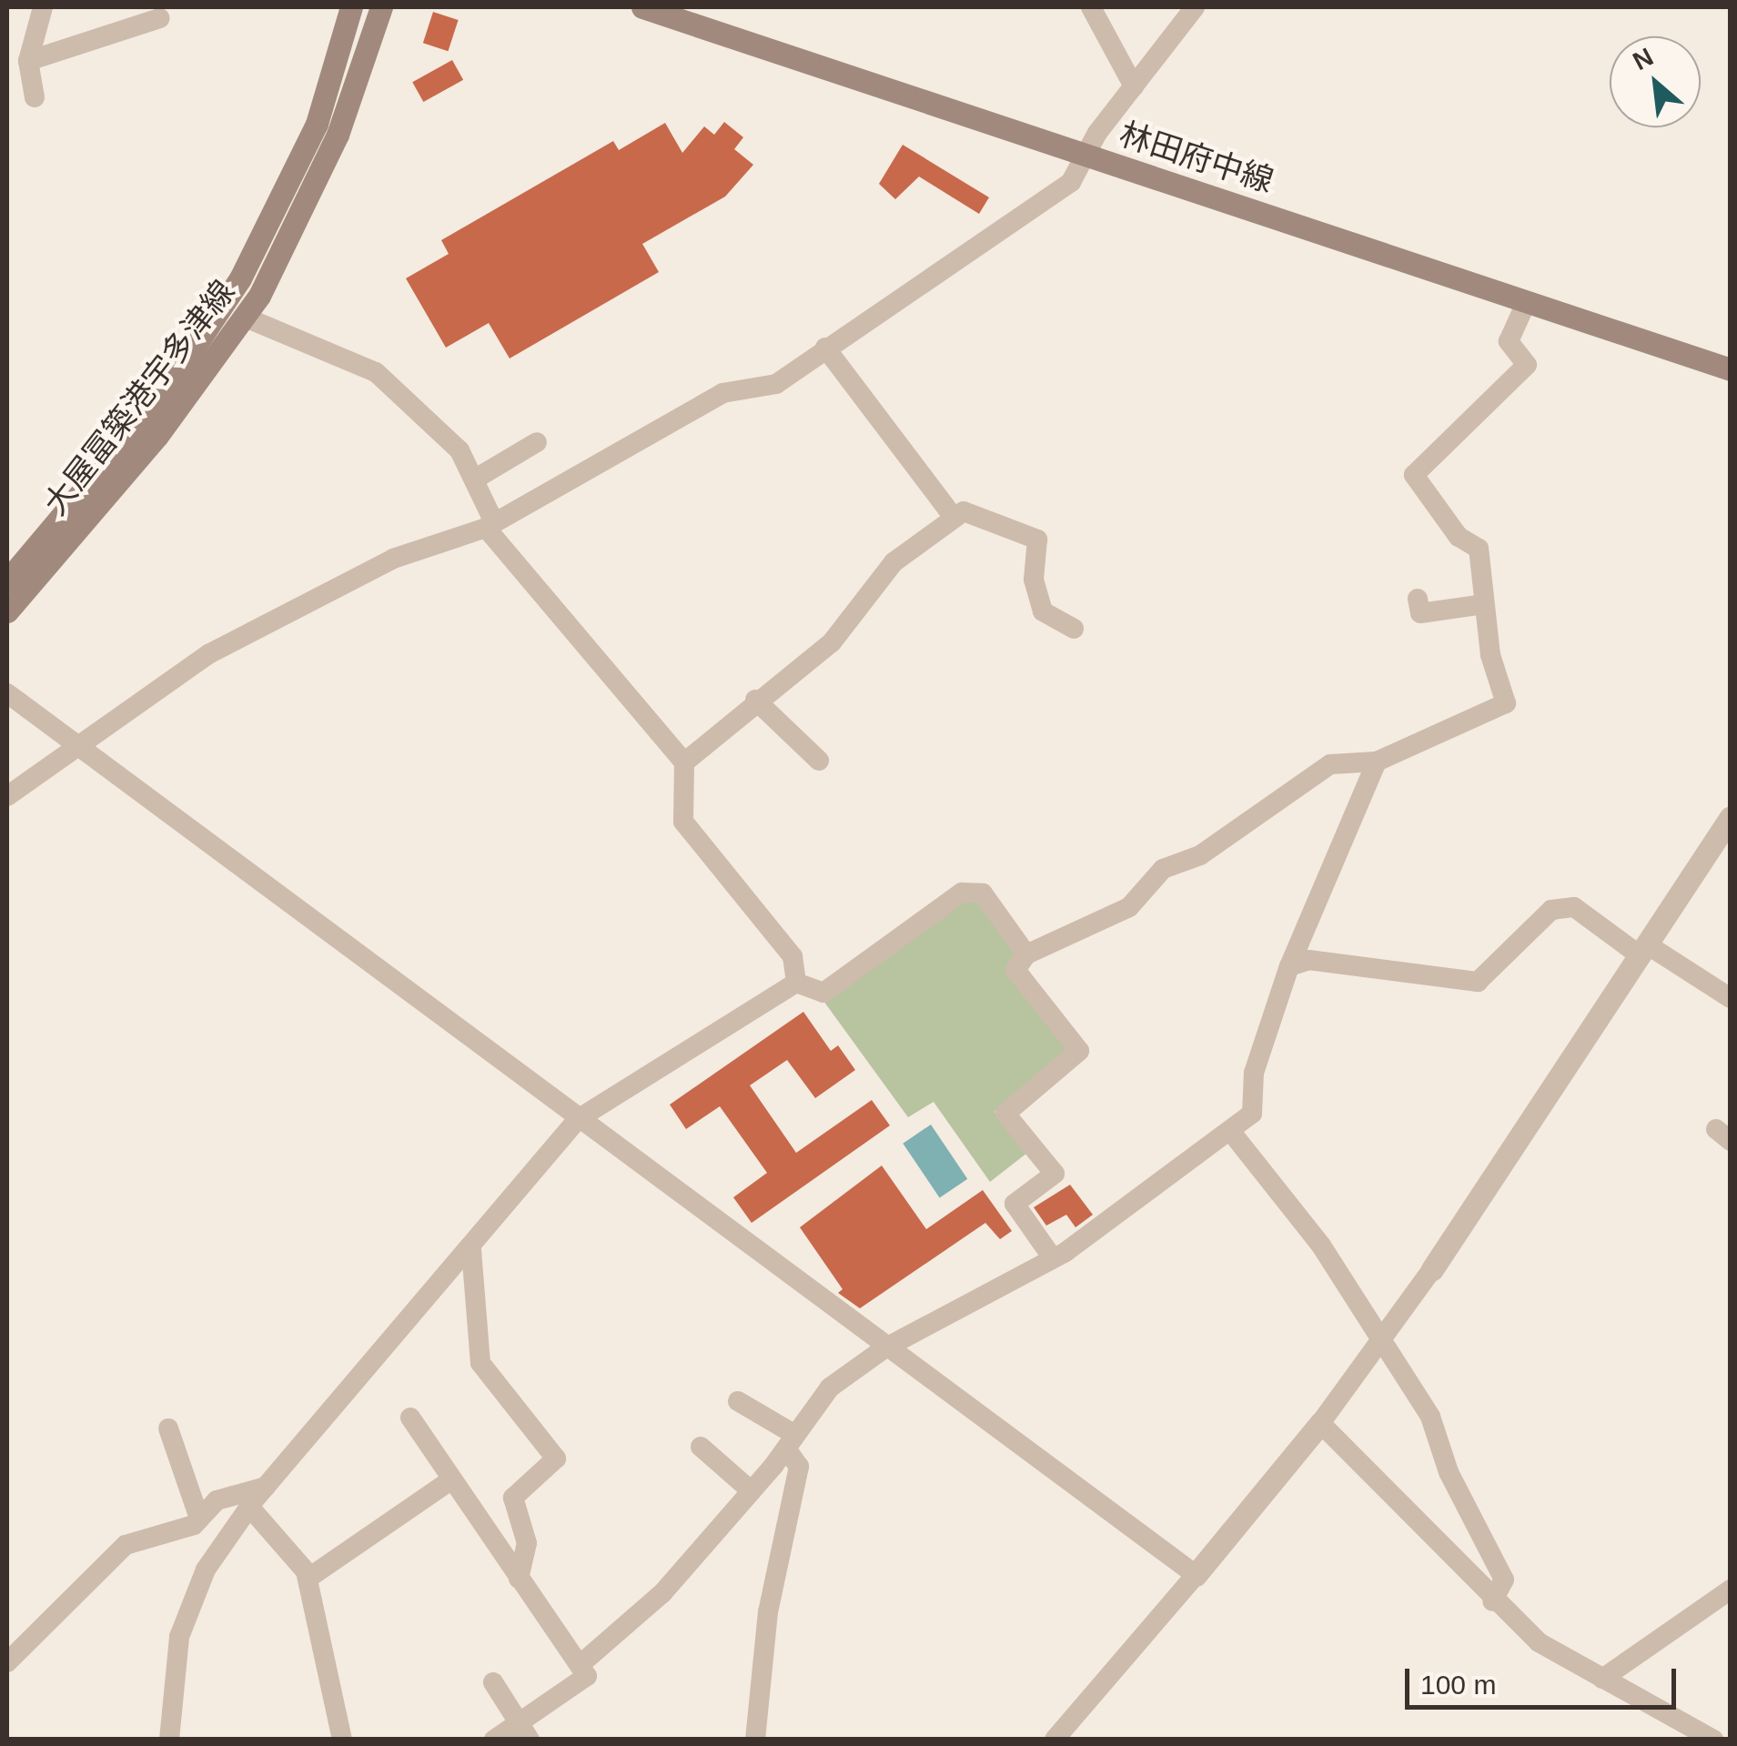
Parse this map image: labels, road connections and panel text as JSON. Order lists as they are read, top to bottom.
{
  "streets": {
    "main road": ["林田府中線", "大屋冨築港宇多津線"]
  },
  "scale_bar": "100 m",
  "north": "top left"
}
